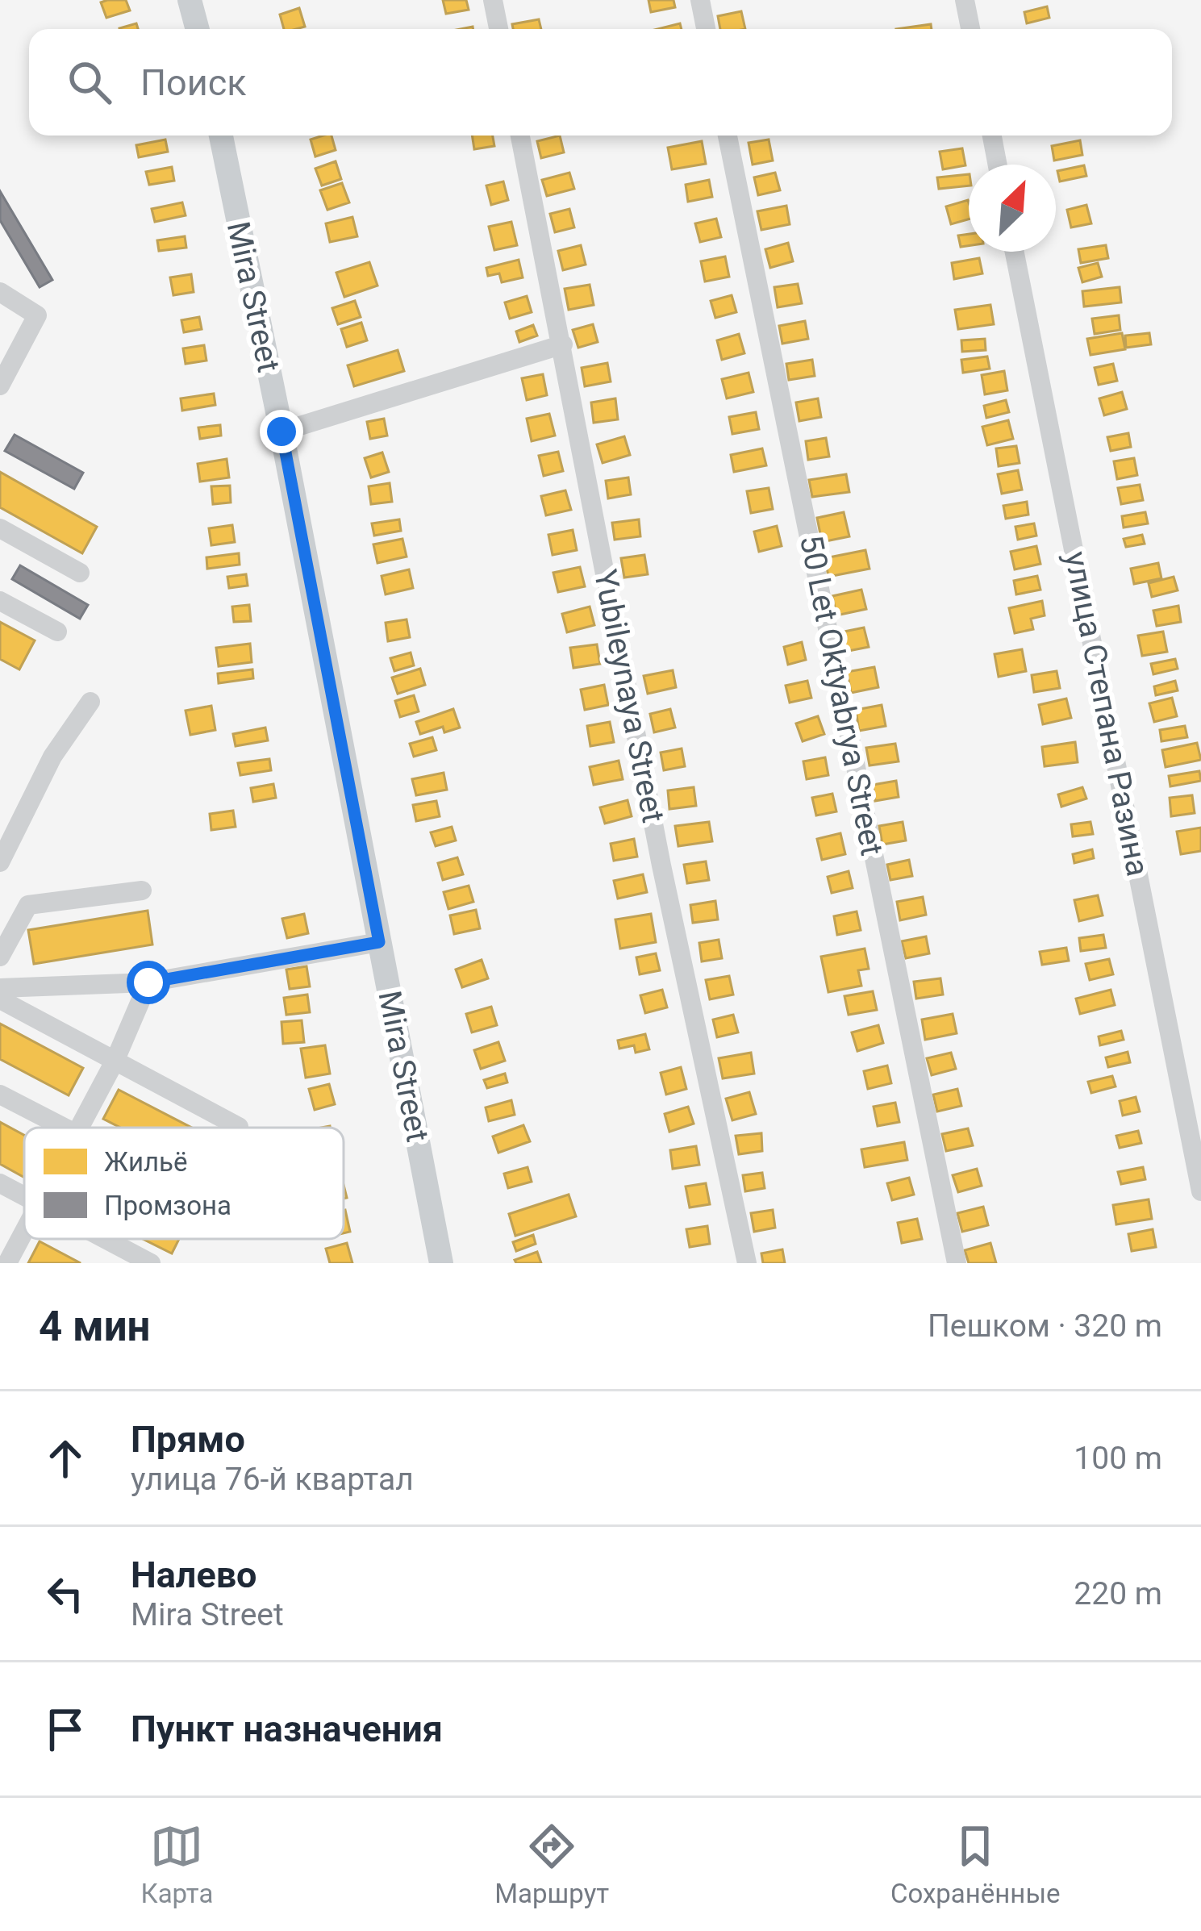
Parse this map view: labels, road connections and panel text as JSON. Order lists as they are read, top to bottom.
{
  "streets": {
    "main road": ["Mira Street"],
    "street": ["50 Let Oktyabrya Street", "Yubileynaya Street", "улица Степана Разина"]
  },
  "legend": ["Жильё", "Промзона"],
  "north": "top right",
  "page": {
    "search": "Поиск",
    "heading": ["4 мин", "Пешком · 320 m"],
    "list": [
      ["Прямо", "улица 76-й квартал", "100 m"],
      ["Налево", "Mira Street", "220 m"],
      "Пункт назначения"
    ],
    "nav": ["Карта", "Маршрут", "Сохранённые"]
  }
}
